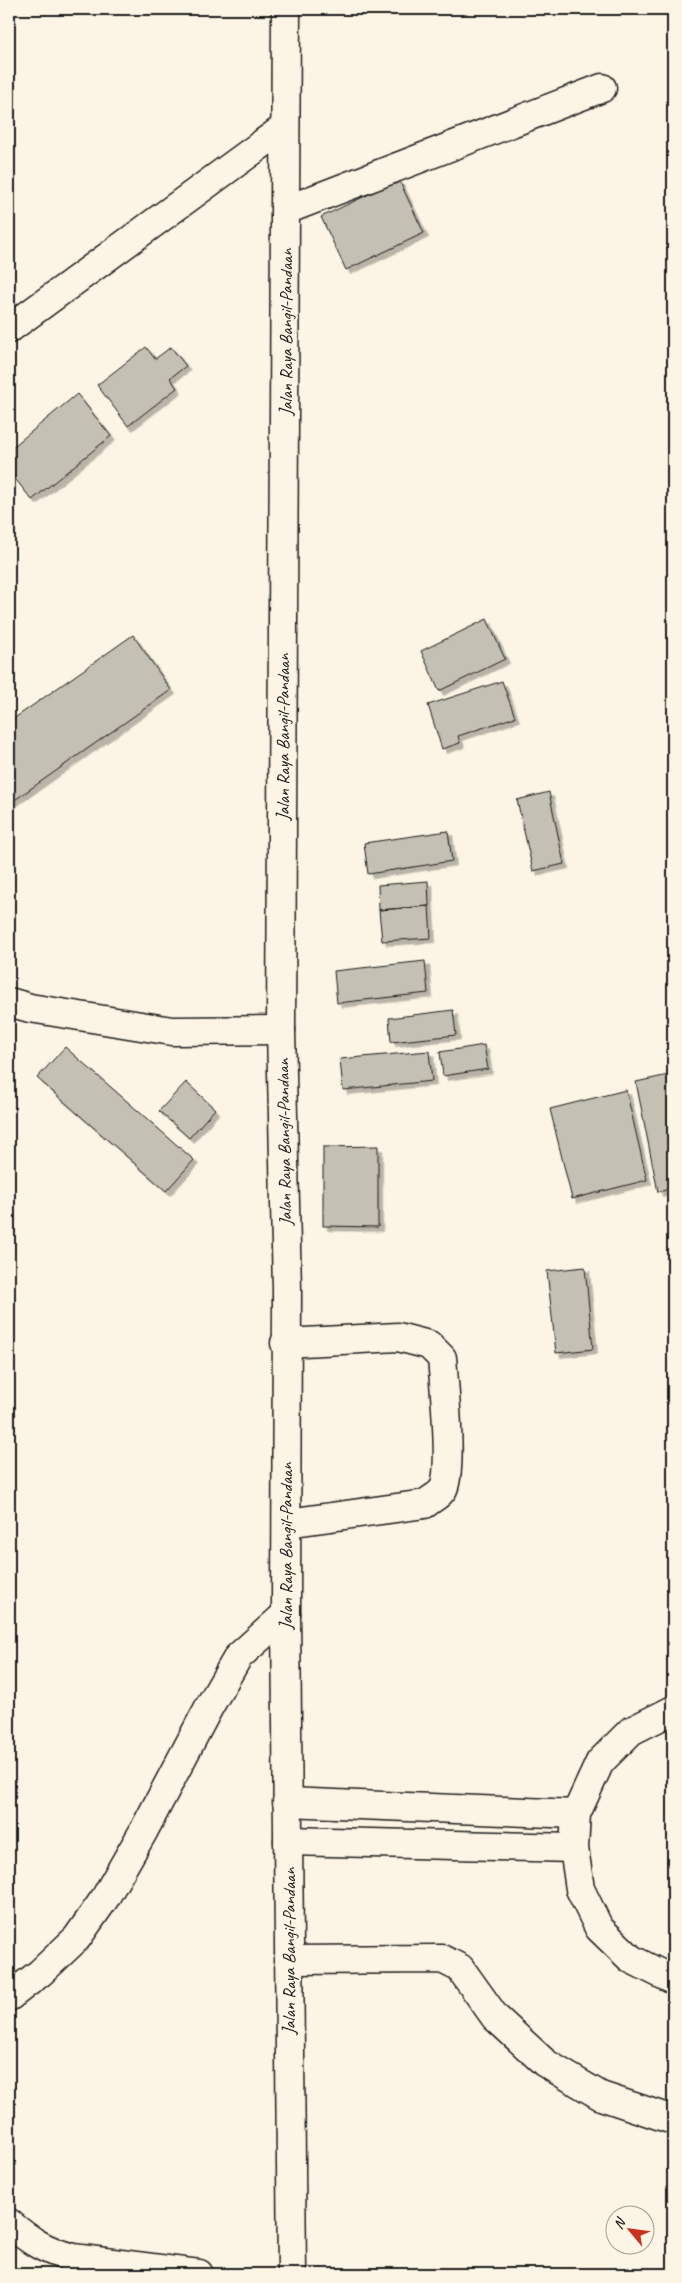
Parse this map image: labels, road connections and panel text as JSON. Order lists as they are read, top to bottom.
{
  "streets": {
    "main road": ["Jalan Raya Bangil-Pandaan"]
  },
  "north": "top left"
}
